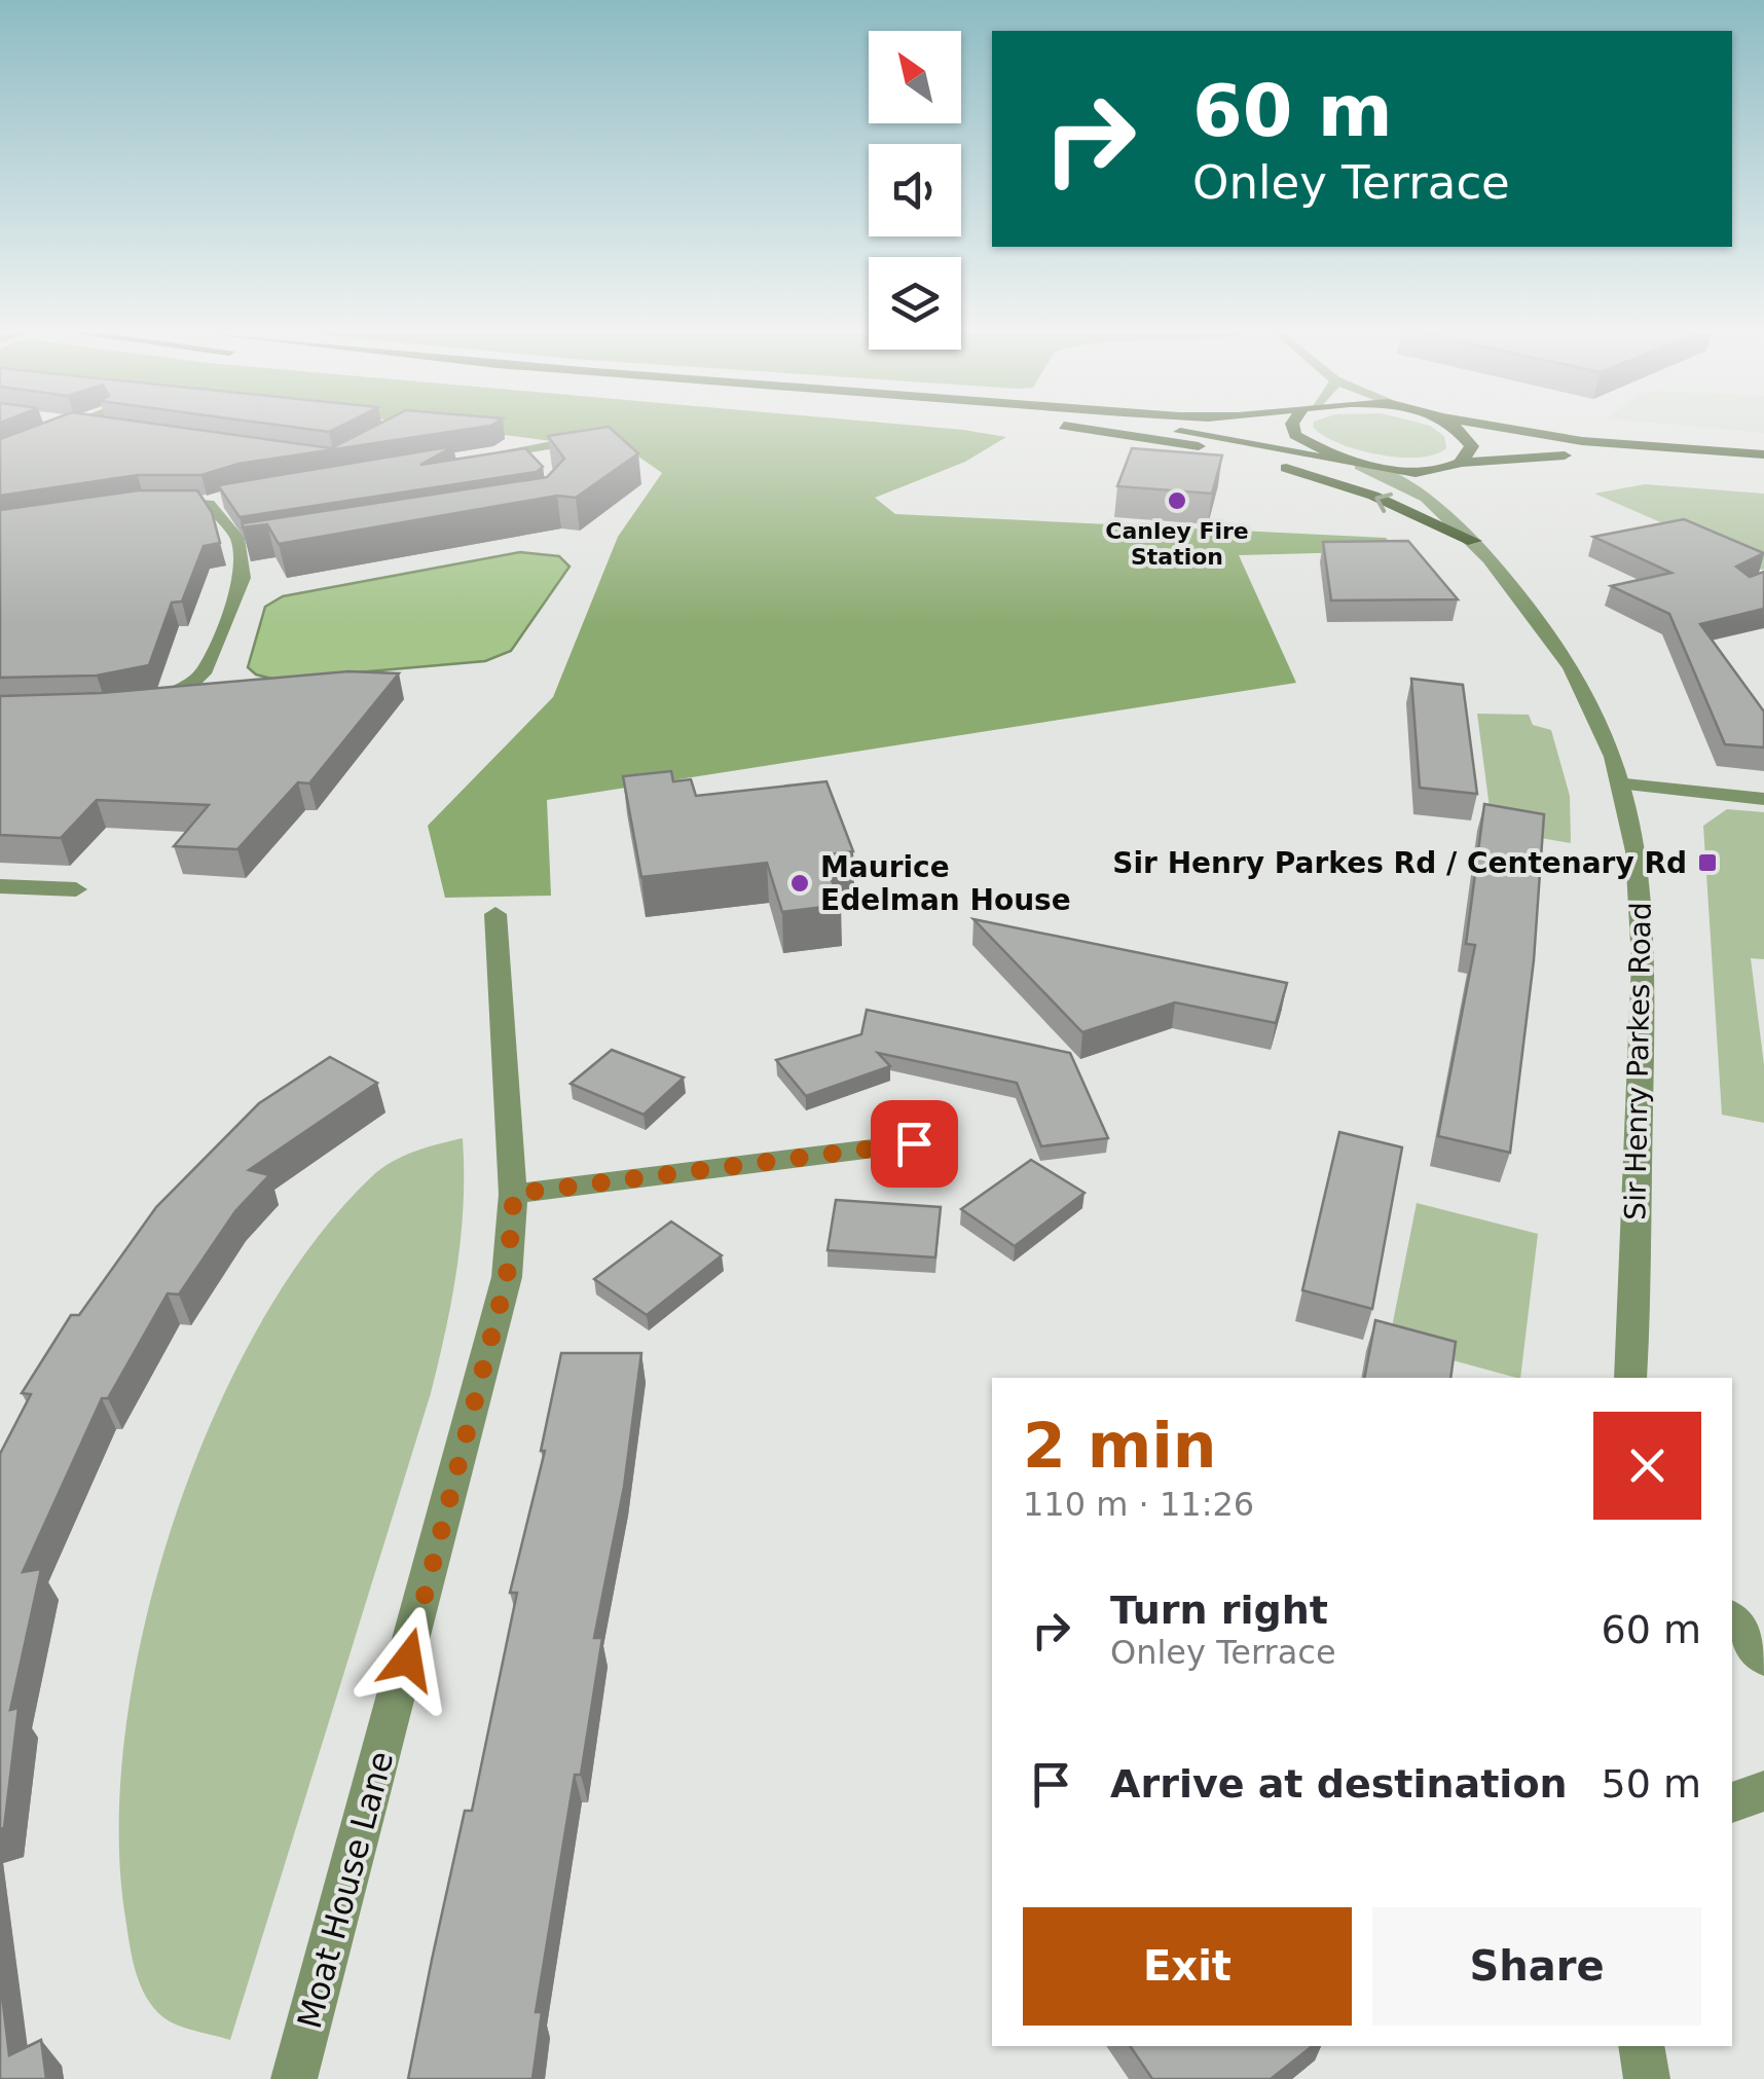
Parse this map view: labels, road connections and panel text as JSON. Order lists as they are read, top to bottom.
{
  "streets": {
    "street": ["Sir Henry Parkes Road", "Moat House Lane"]
  },
  "places": {
    "other": ["Canley Fire Station", "Maurice Edelman House"],
    "transit": ["Sir Henry Parkes Rd / Centenary Rd"]
  },
  "north": "top left",
  "page": {
    "turn": ["60 m", "Onley Terrace"],
    "heading": ["2 min", "110 m · 11:26"],
    "list": [
      {
        "name": "Turn right",
        "note": "Onley Terrace",
        "value": "60 m"
      },
      {
        "name": "Arrive at destination",
        "value": "50 m"
      }
    ],
    "buttons": ["Exit", "Share"]
  }
}
